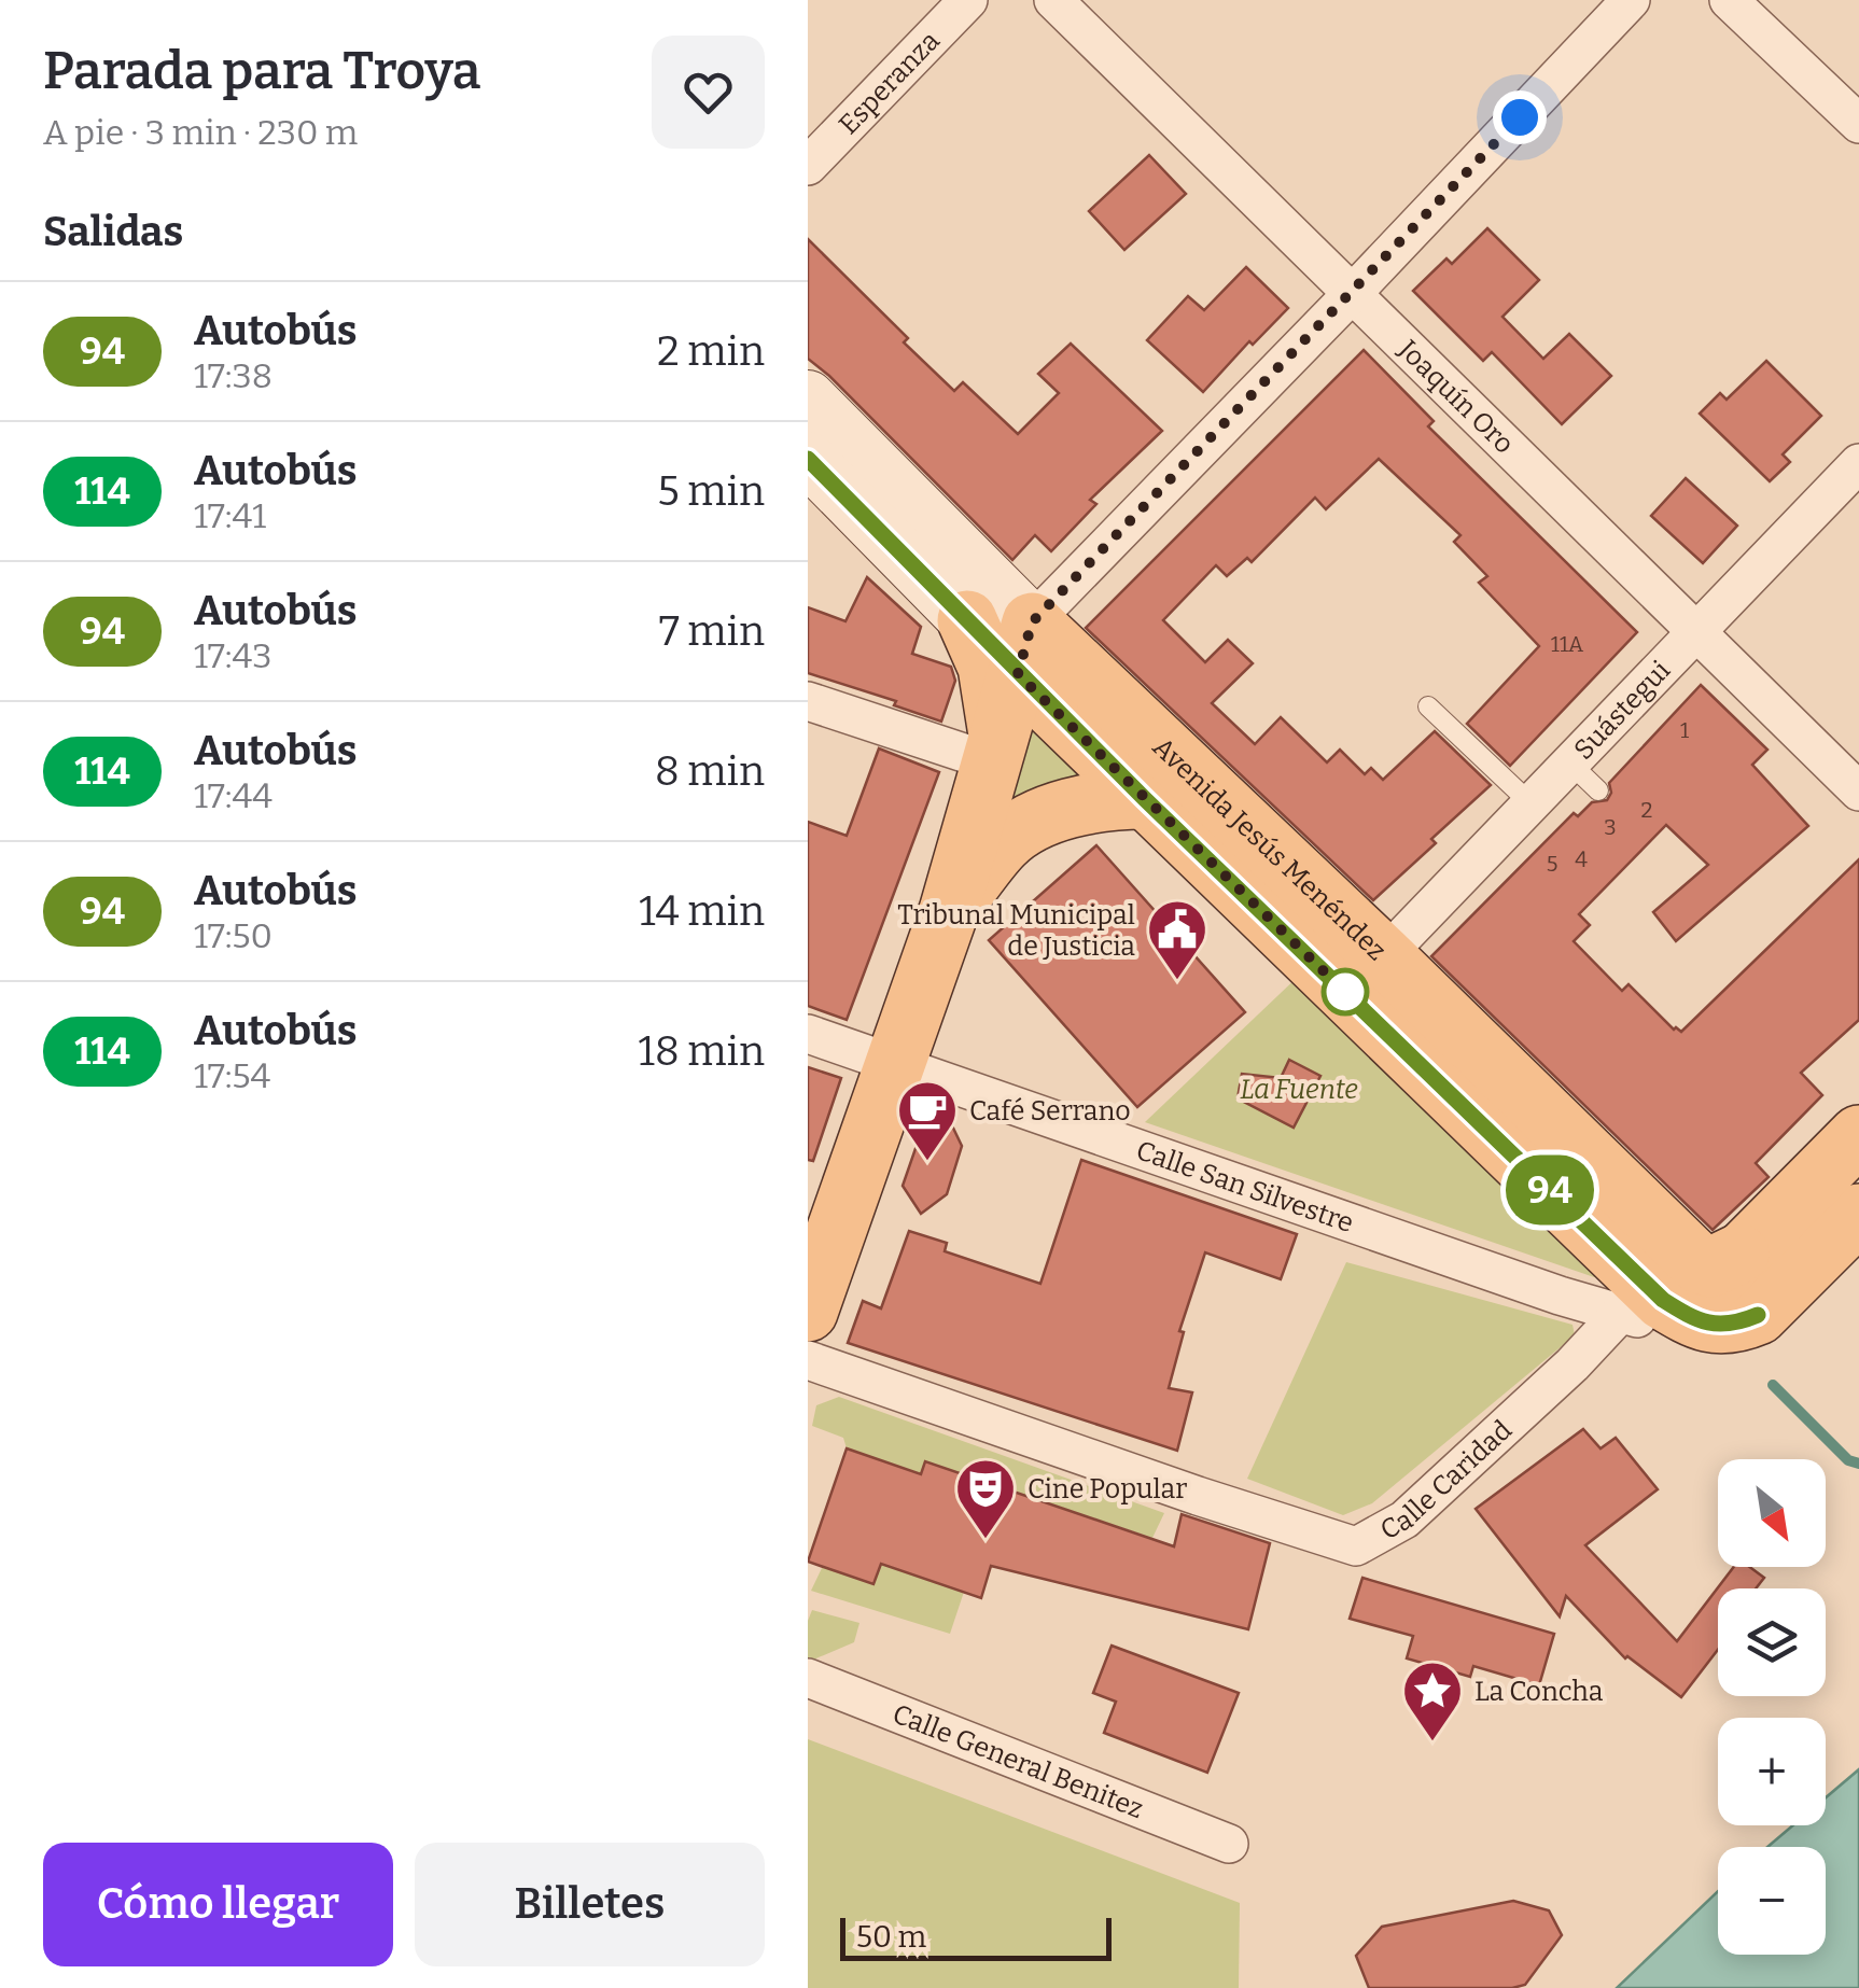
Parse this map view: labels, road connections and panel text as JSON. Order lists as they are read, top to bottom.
{
  "streets": {
    "main road": ["Avenida Jesús Menéndez"],
    "street": [
      "Esperanza",
      "Joaquín Oro",
      "Suástegui",
      "Calle San Silvestre",
      "Calle Caridad",
      "Calle General Benitez"
    ]
  },
  "crossings": [
    ["Joaquín Oro", "Suástegui"],
    ["Suástegui", "Avenida Jesús Menéndez"],
    ["Avenida Jesús Menéndez", "Calle San Silvestre"],
    ["Calle San Silvestre", "Calle Caridad"]
  ],
  "parks": ["La Fuente"],
  "places": {
    "public building": ["Tribunal Municipal de Justicia"],
    "cafe": ["Café Serrano"],
    "theatre": ["Cine Popular"],
    "place": ["La Concha"]
  },
  "lines": ["bus line 94"],
  "house_numbers": [
    "11A",
    "1",
    "2",
    "3",
    "4",
    "5"
  ],
  "scale_bar": "50 m",
  "north": "bottom right",
  "page": {
    "heading": [
      ["Parada para Troya", "A pie · 3 min · 230 m"],
      "Salidas"
    ],
    "on_map": "94",
    "list": [
      {
        "mark": "94",
        "name": "Autobús",
        "note": "17:38",
        "value": "2 min"
      },
      {
        "mark": "114",
        "name": "Autobús",
        "note": "17:41",
        "value": "5 min"
      },
      {
        "mark": "94",
        "name": "Autobús",
        "note": "17:43",
        "value": "7 min"
      },
      {
        "mark": "114",
        "name": "Autobús",
        "note": "17:44",
        "value": "8 min"
      },
      {
        "mark": "94",
        "name": "Autobús",
        "note": "17:50",
        "value": "14 min"
      },
      {
        "mark": "114",
        "name": "Autobús",
        "note": "17:54",
        "value": "18 min"
      }
    ],
    "map_buttons": ["+", "−"],
    "buttons": ["Cómo llegar", "Billetes"],
    "scale": "50 m"
  }
}
